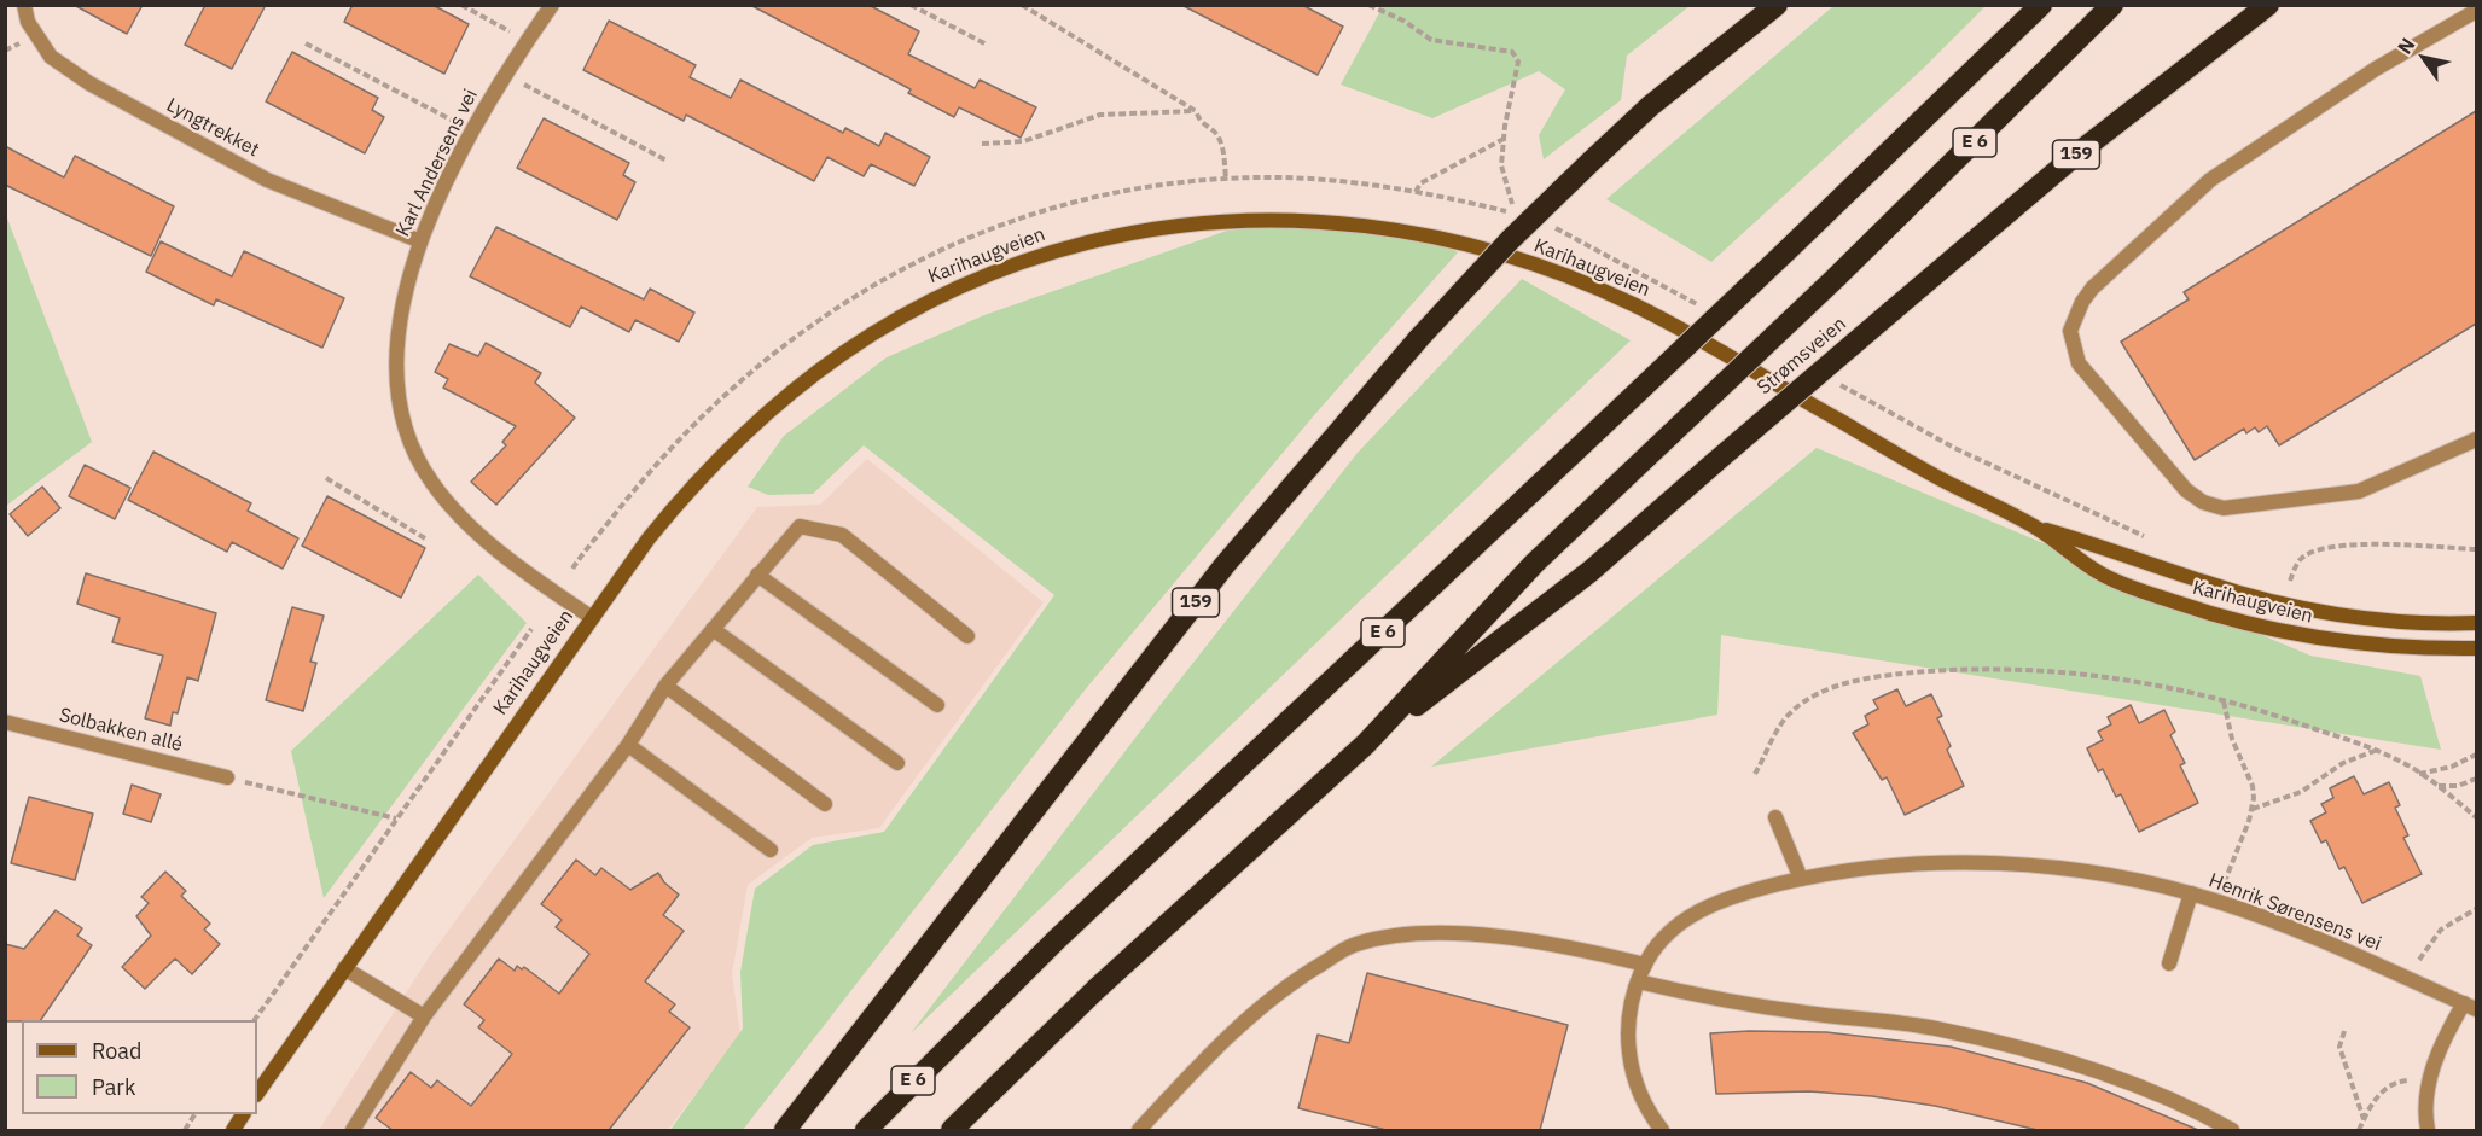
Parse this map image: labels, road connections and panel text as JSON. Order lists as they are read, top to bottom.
{
  "streets": {
    "highway": ["E 6", "159", "Strømsveien"],
    "main road": ["Karihaugveien"],
    "street": [
      "Lyngtrekket",
      "Karl Andersens vei",
      "Solbakken allé",
      "Henrik Sørensens vei"
    ]
  },
  "crossings": [
    ["Lyngtrekket", "Karl Andersens vei"],
    ["E 6", "Strømsveien"],
    ["Karl Andersens vei", "Karihaugveien"]
  ],
  "legend": ["Road", "Park"],
  "north": "top left"
}
